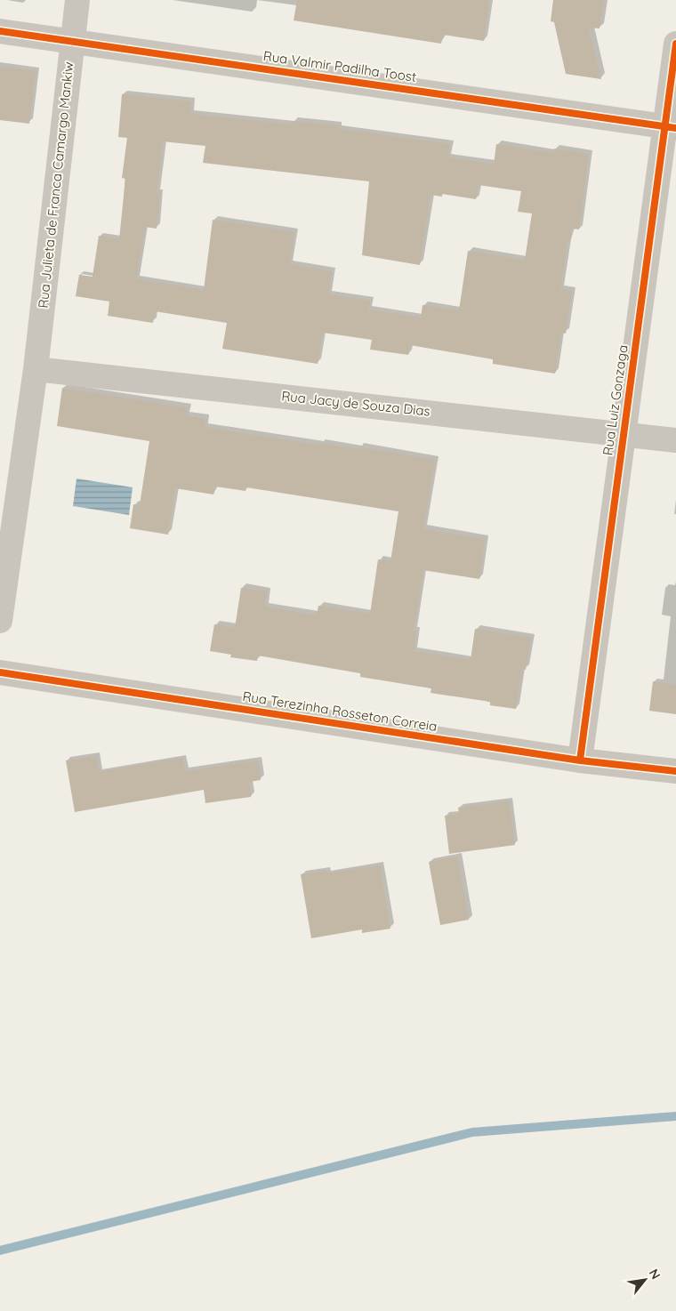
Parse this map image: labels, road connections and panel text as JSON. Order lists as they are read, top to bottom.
{
  "streets": {
    "street": [
      "Rua Valmir Padilha Toost",
      "Rua Julieta de Franca Camargo Mankiw",
      "Rua Luiz Gonzaga",
      "Rua Jacy de Souza Dias",
      "Rua Terezinha Rosseton Correia"
    ]
  },
  "crossings": [
    ["Rua Valmir Padilha Toost", "Rua Julieta de Franca Camargo Mankiw"],
    ["Rua Valmir Padilha Toost", "Rua Luiz Gonzaga"],
    ["Rua Julieta de Franca Camargo Mankiw", "Rua Jacy de Souza Dias"],
    ["Rua Luiz Gonzaga", "Rua Jacy de Souza Dias"],
    ["Rua Luiz Gonzaga", "Rua Terezinha Rosseton Correia"]
  ],
  "north": "top right"
}
